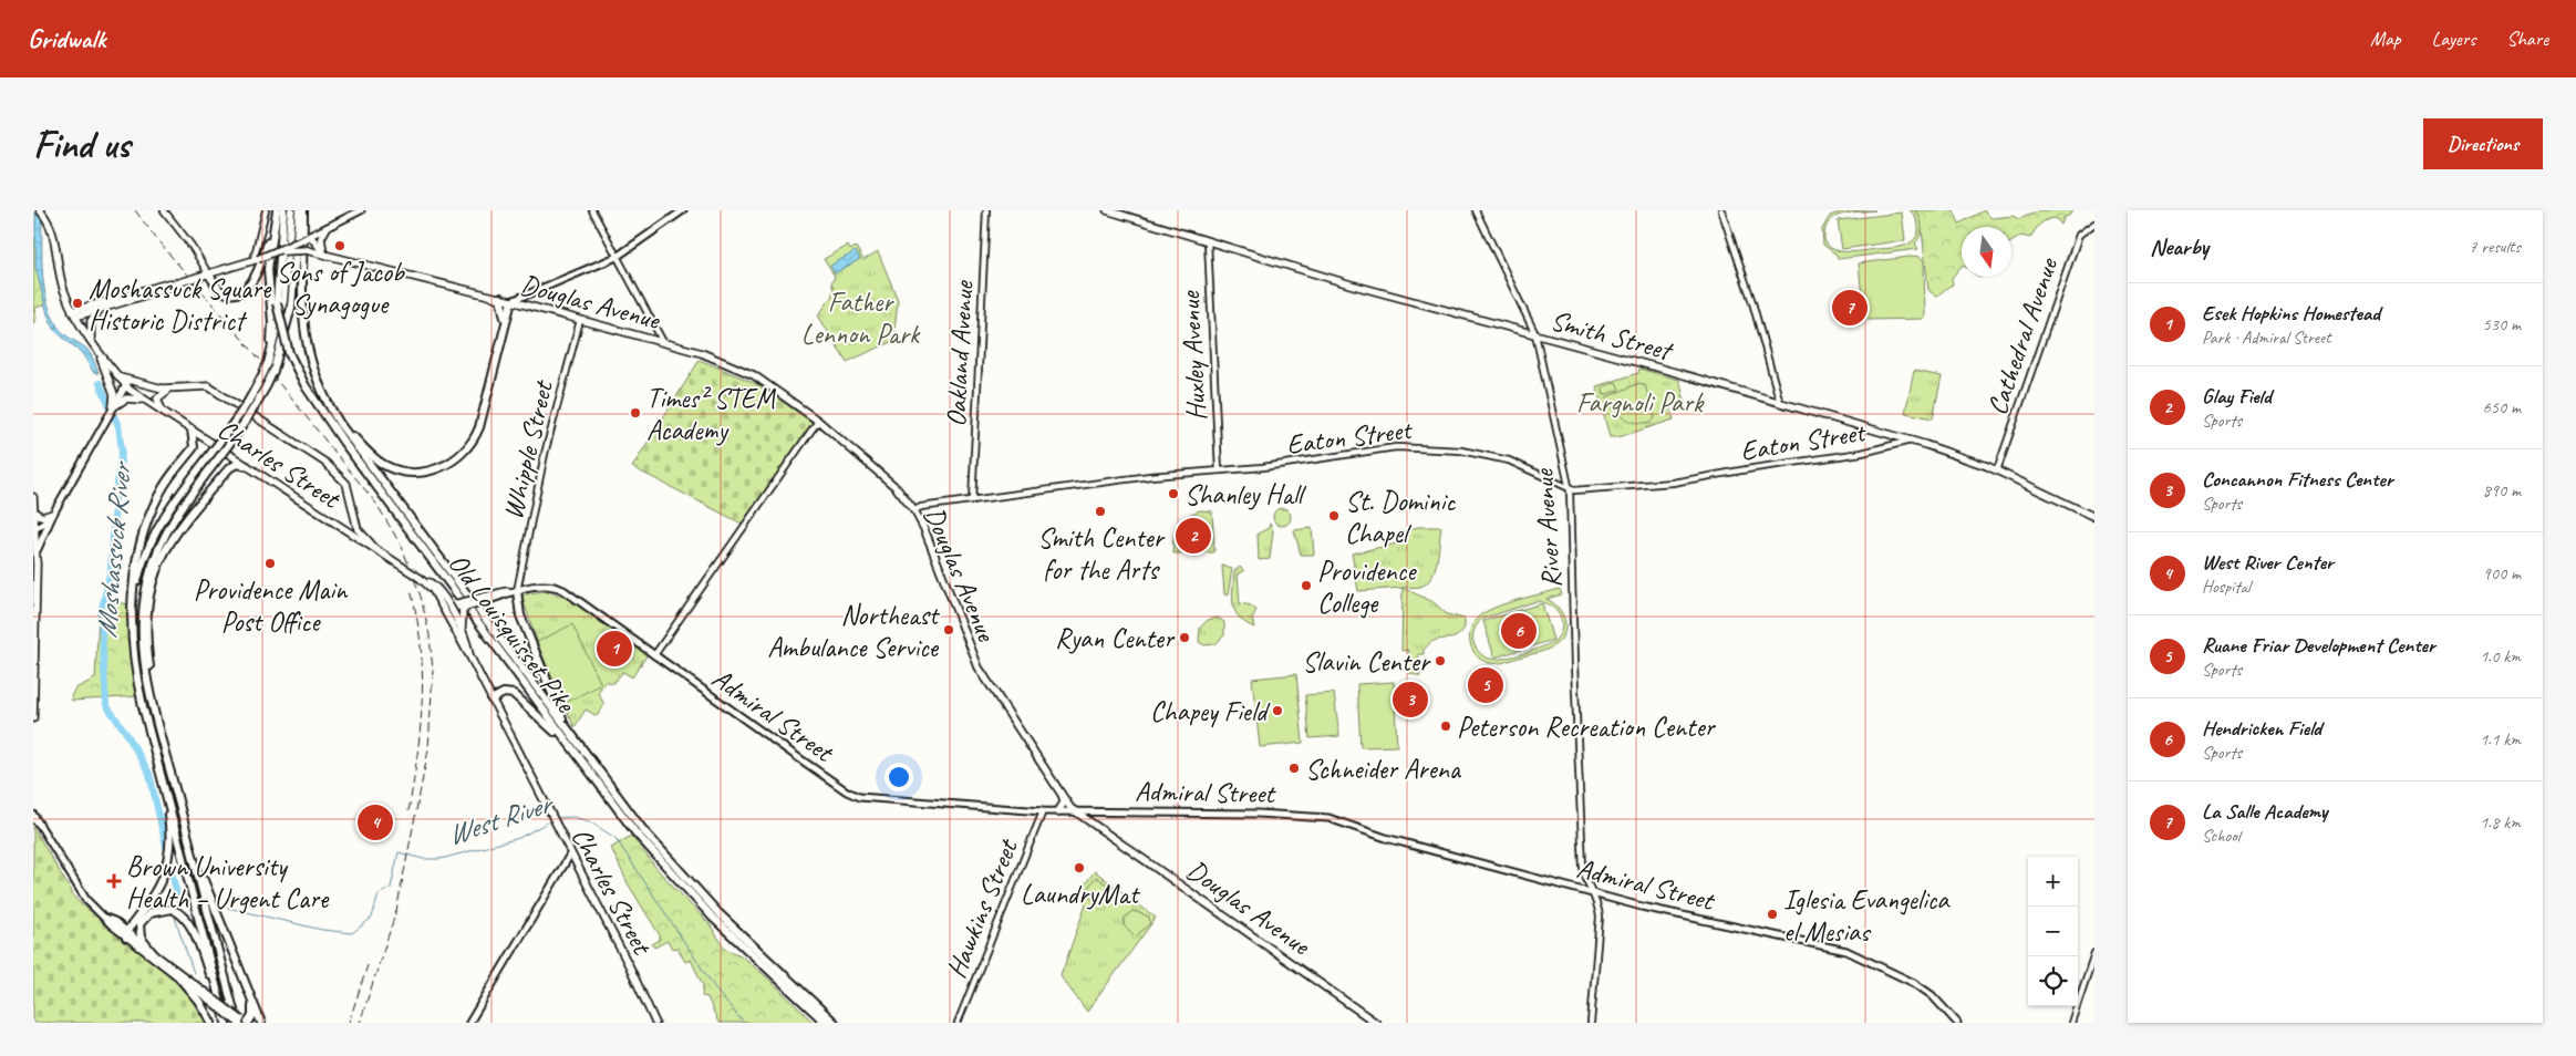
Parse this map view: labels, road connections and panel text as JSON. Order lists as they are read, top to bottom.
{
  "streets": {
    "highway": ["Old Louisquisset Pike"],
    "main road": [
      "Douglas Avenue",
      "Smith Street",
      "Charles Street",
      "Admiral Street"
    ],
    "street": [
      "Cathedral Avenue",
      "Oakland Avenue",
      "Huxley Avenue",
      "Eaton Street",
      "Whipple Street",
      "River Avenue",
      "Hawkins Street"
    ]
  },
  "crossings": [
    ["Douglas Avenue", "Eaton Street"],
    ["Douglas Avenue", "Whipple Street"],
    ["Douglas Avenue", "Admiral Street"],
    ["Smith Street", "Cathedral Avenue"],
    ["Smith Street", "Huxley Avenue"],
    ["Smith Street", "Eaton Street"],
    ["Smith Street", "River Avenue"],
    ["Oakland Avenue", "Eaton Street"],
    ["Huxley Avenue", "Eaton Street"],
    ["Eaton Street", "River Avenue"],
    ["Whipple Street", "Admiral Street"],
    ["Charles Street", "Admiral Street"],
    ["River Avenue", "Admiral Street"],
    ["Admiral Street", "Hawkins Street"]
  ],
  "water": ["Moshassuck River", "West River"],
  "parks": ["Father Lennon Park", "Fargnoli Park"],
  "places": {
    "other": [
      "Sons of Jacob Synagogue",
      "Moshassuck Square Historic District",
      "Times² STEM Academy",
      "Shanley Hall",
      "Smith Center for the Arts",
      "St. Dominic Chapel",
      "Providence Main Post Office",
      "Providence College",
      "Northeast Ambulance Service",
      "Ryan Center",
      "Slavin Center",
      "Chapey Field",
      "Peterson Recreation Center",
      "Schneider Arena",
      "LaundryMat",
      "Iglesia Evangelica el Mesias"
    ],
    "health": ["Brown University Health – Urgent Care"]
  },
  "north": "bottom",
  "page": {
    "header": "Gridwalk",
    "nav": ["Map", "Layers", "Share"],
    "buttons": "Directions",
    "title": "Find us",
    "heading": ["Nearby", "7 results"],
    "list": [
      {
        "mark": "1",
        "name": "Esek Hopkins Homestead",
        "note": "Park · Admiral Street",
        "value": "530 m"
      },
      {
        "mark": "2",
        "name": "Glay Field",
        "note": "Sports",
        "value": "650 m"
      },
      {
        "mark": "3",
        "name": "Concannon Fitness Center",
        "note": "Sports",
        "value": "890 m"
      },
      {
        "mark": "4",
        "name": "West River Center",
        "note": "Hospital",
        "value": "900 m"
      },
      {
        "mark": "5",
        "name": "Ruane Friar Development Center",
        "note": "Sports",
        "value": "1.0 km"
      },
      {
        "mark": "6",
        "name": "Hendricken Field",
        "note": "Sports",
        "value": "1.1 km"
      },
      {
        "mark": "7",
        "name": "La Salle Academy",
        "note": "School",
        "value": "1.8 km"
      }
    ],
    "pins": [
      "7",
      "2",
      "6",
      "1",
      "5",
      "3",
      "4"
    ],
    "map_buttons": ["+", "−"]
  }
}
